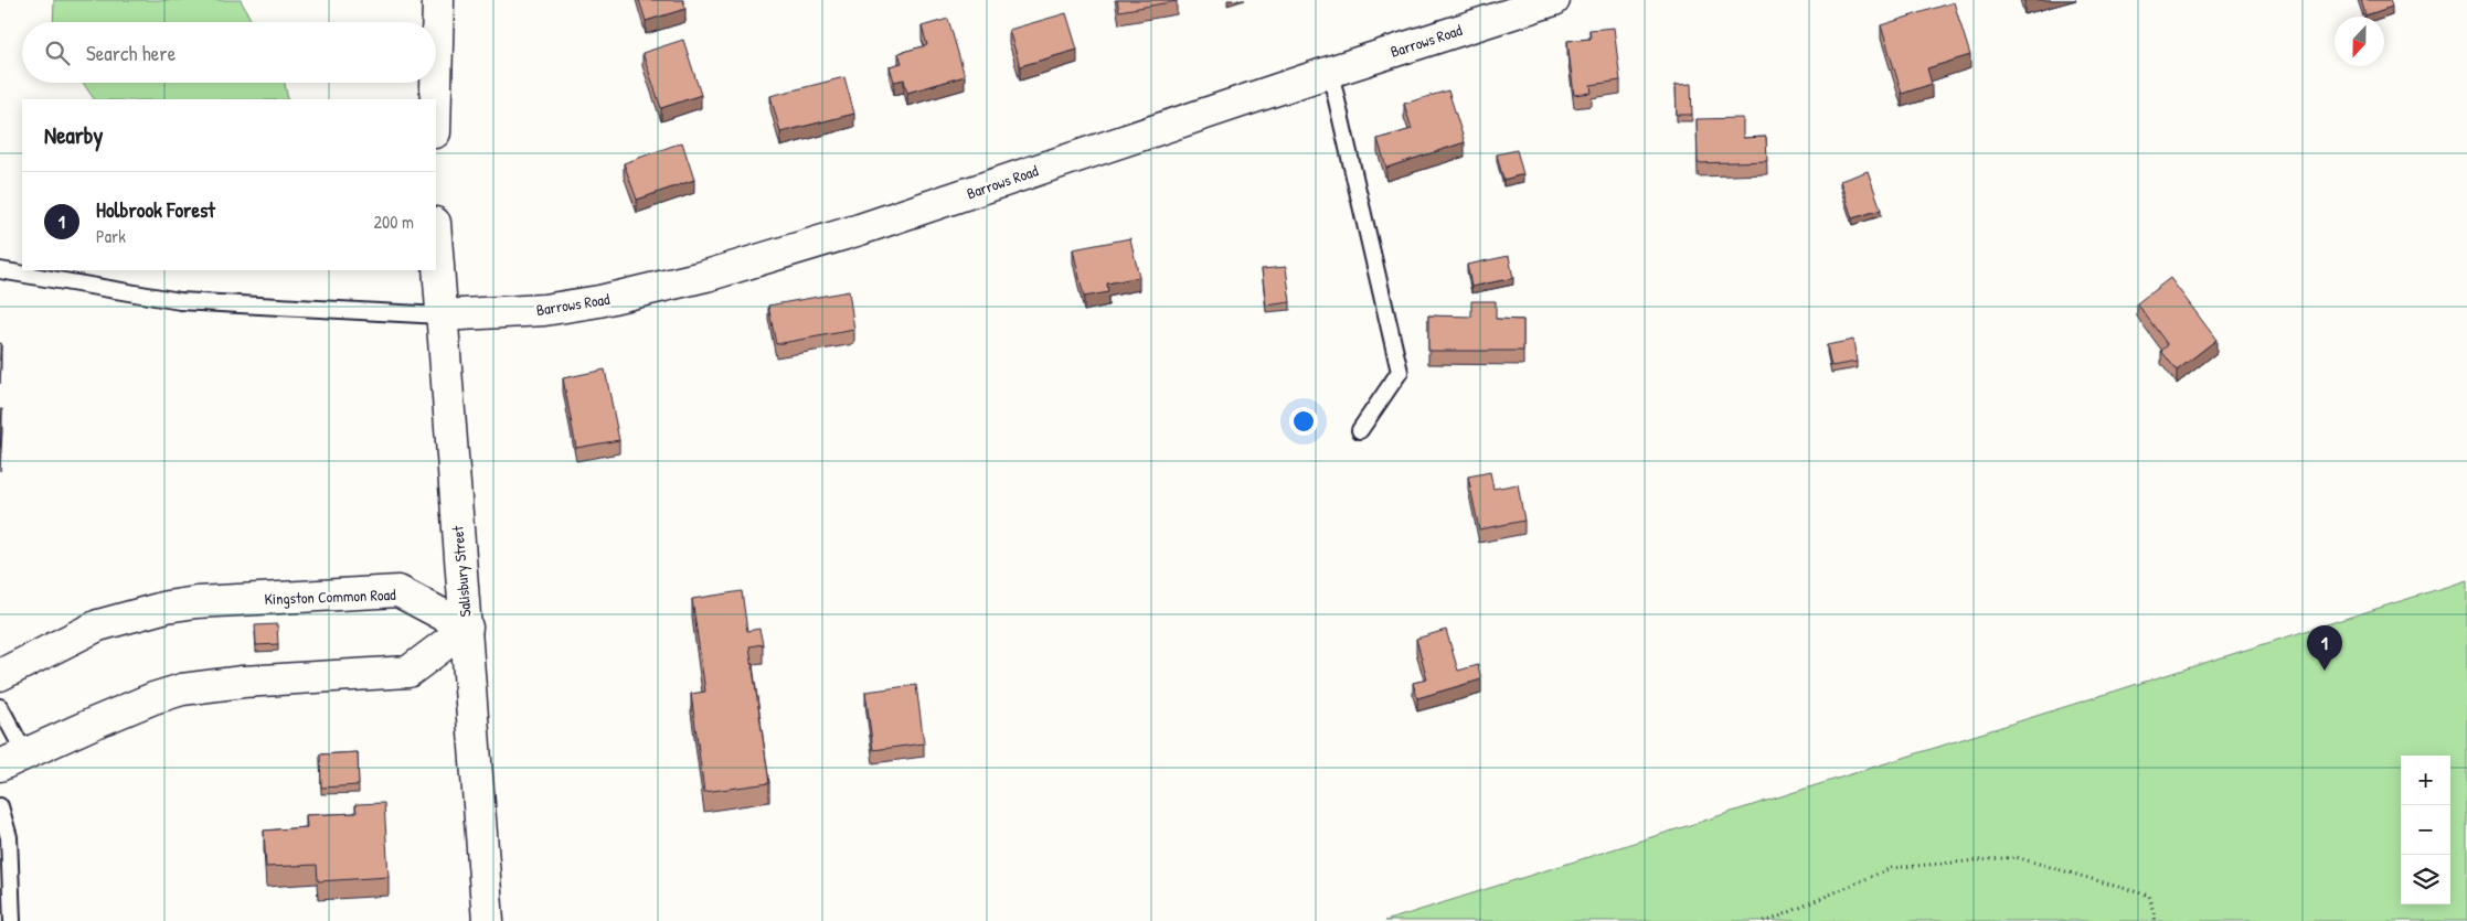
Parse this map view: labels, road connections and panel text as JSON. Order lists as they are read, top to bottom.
{
  "streets": {
    "street": ["Barrows Road", "Salisbury Street", "Kingston Common Road"]
  },
  "crossings": [
    ["Barrows Road", "Salisbury Street"],
    ["Salisbury Street", "Kingston Common Road"]
  ],
  "north": "bottom",
  "page": {
    "search": "Search here",
    "heading": "Nearby",
    "list": [
      {
        "mark": "1",
        "name": "Holbrook Forest",
        "note": "Park",
        "value": "200 m"
      }
    ],
    "pins": "1",
    "map_buttons": ["+", "−"]
  }
}
